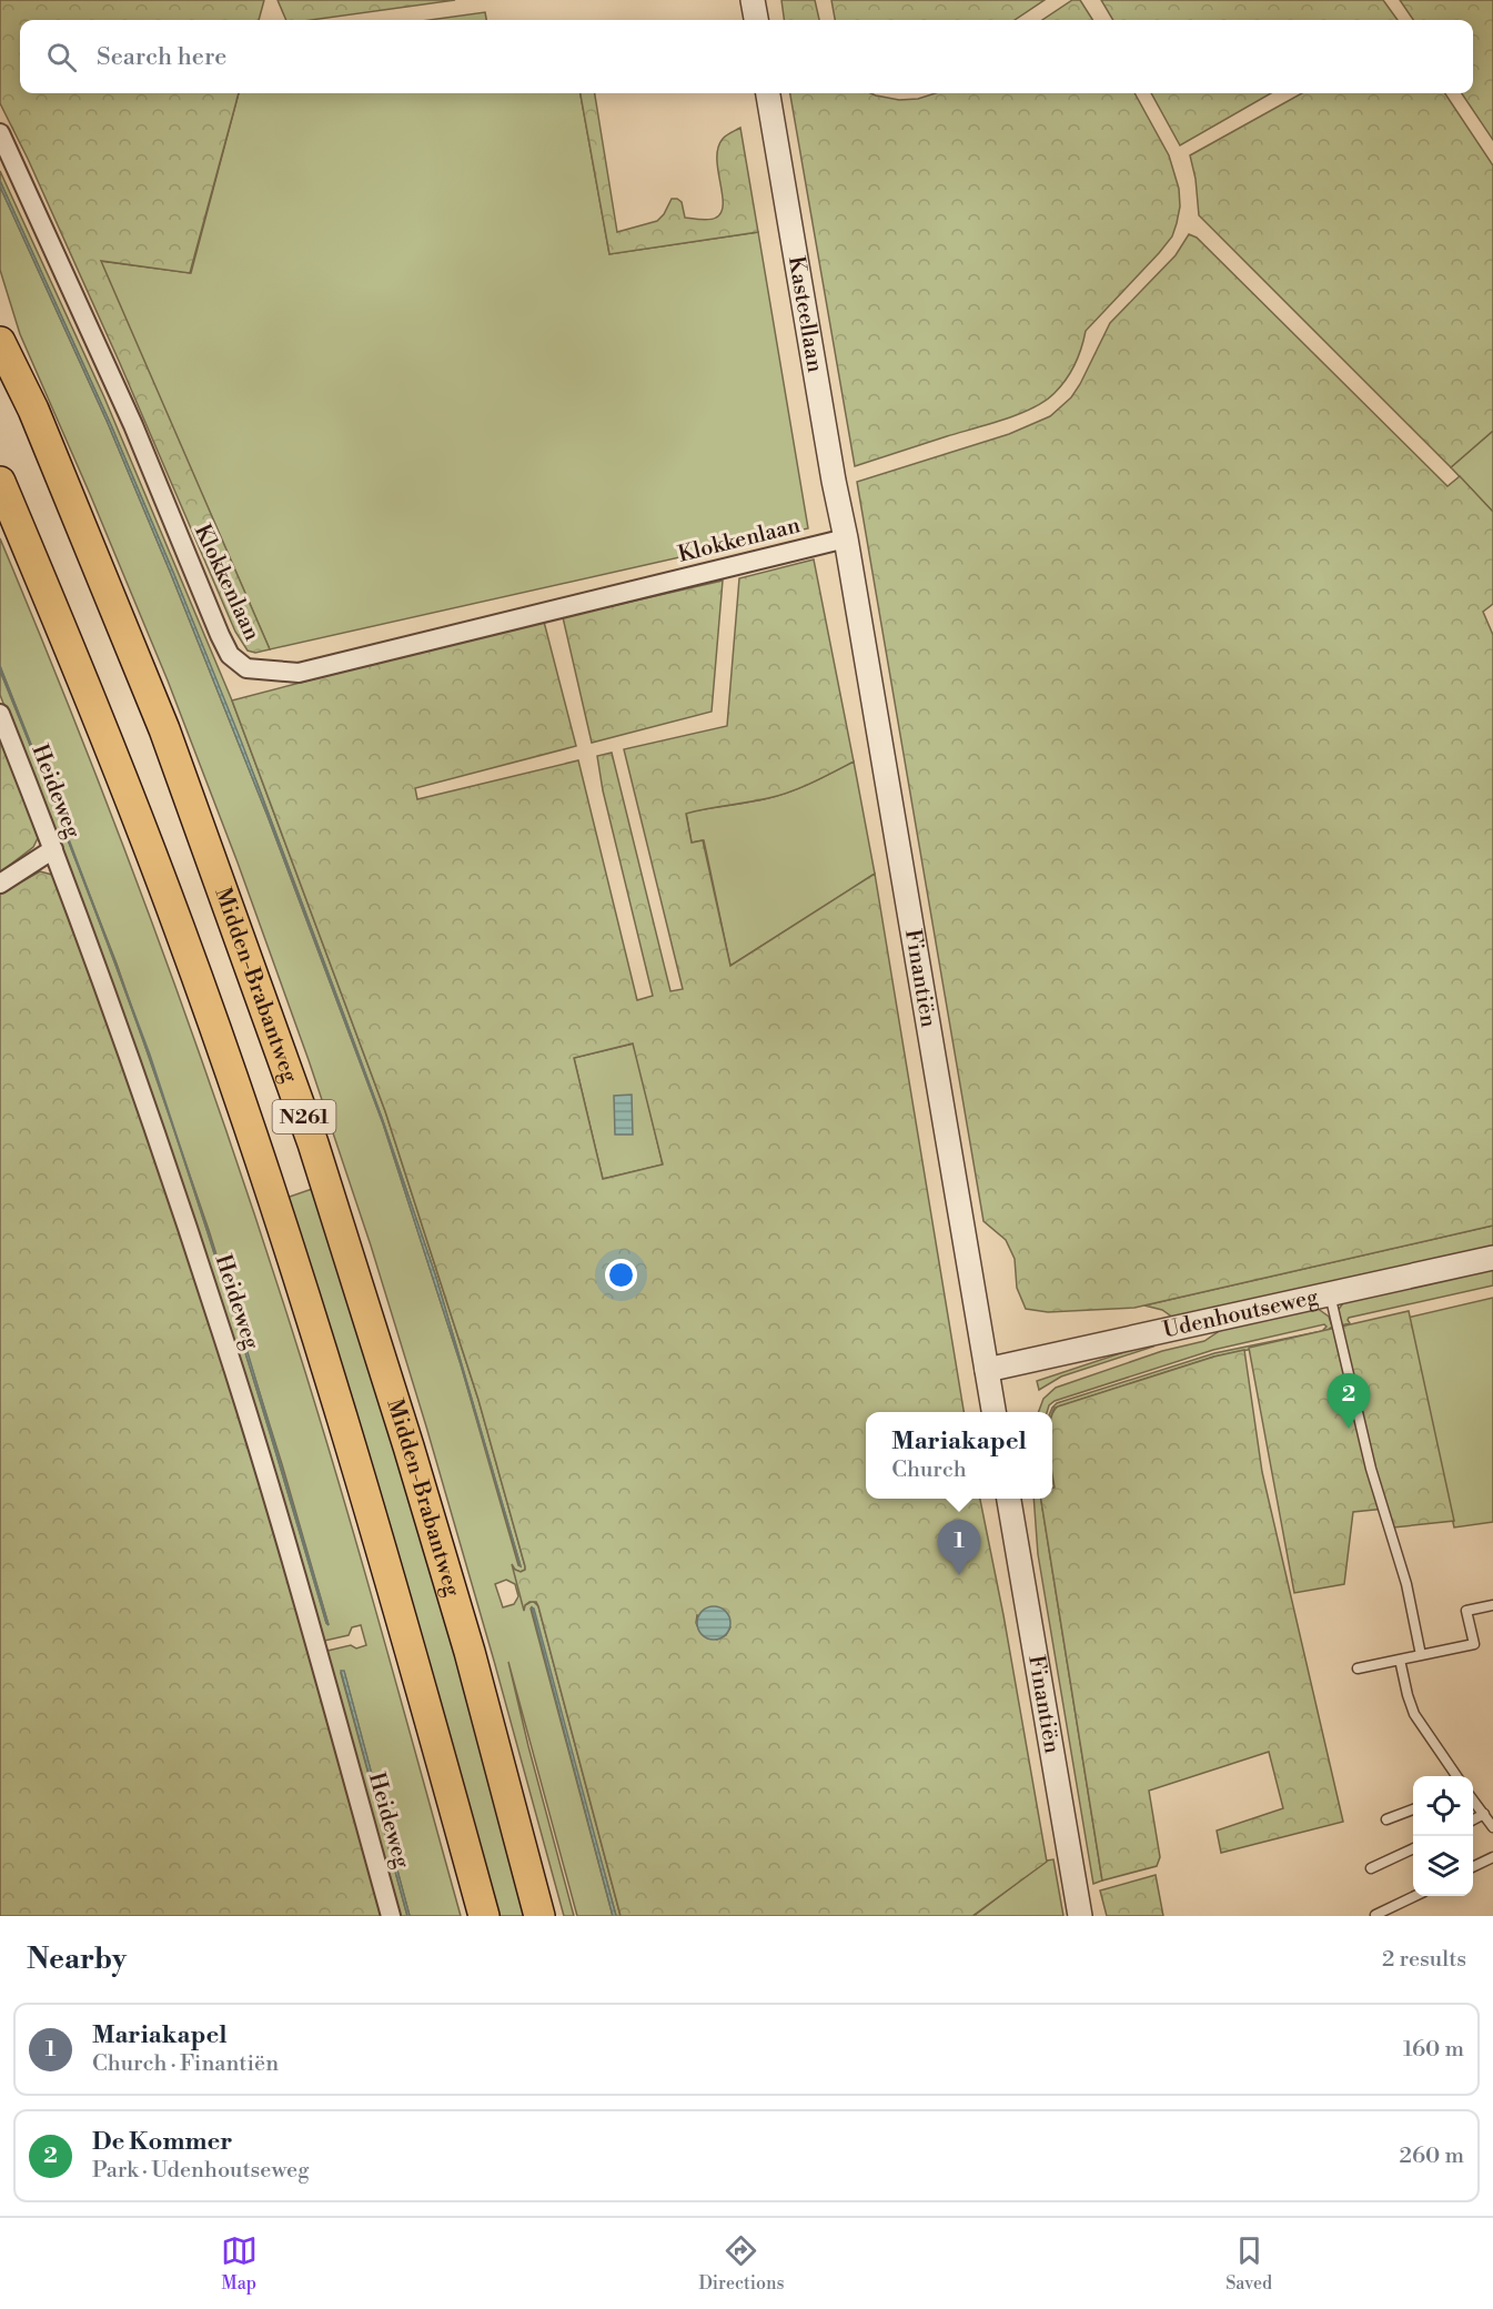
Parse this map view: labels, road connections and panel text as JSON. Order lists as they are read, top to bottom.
{
  "streets": {
    "highway": ["Midden-Brabantweg", "N261"],
    "street": [
      "Kasteellaan",
      "Klokkenlaan",
      "Heideweg",
      "Finantiën",
      "Udenhoutseweg"
    ]
  },
  "crossings": [
    ["Kasteellaan", "Klokkenlaan"],
    ["Kasteellaan", "Finantiën"],
    ["Klokkenlaan", "Finantiën"],
    ["Finantiën", "Udenhoutseweg"]
  ],
  "page": {
    "search": "Search here",
    "pins": ["2", "1"],
    "popup": ["Mariakapel", "Church"],
    "heading": ["Nearby", "2 results"],
    "list": [
      {
        "mark": "1",
        "name": "Mariakapel",
        "note": "Church · Finantiën",
        "value": "160 m"
      },
      {
        "mark": "2",
        "name": "De Kommer",
        "note": "Park · Udenhoutseweg",
        "value": "260 m"
      }
    ],
    "nav": ["Map", "Directions", "Saved"]
  }
}
